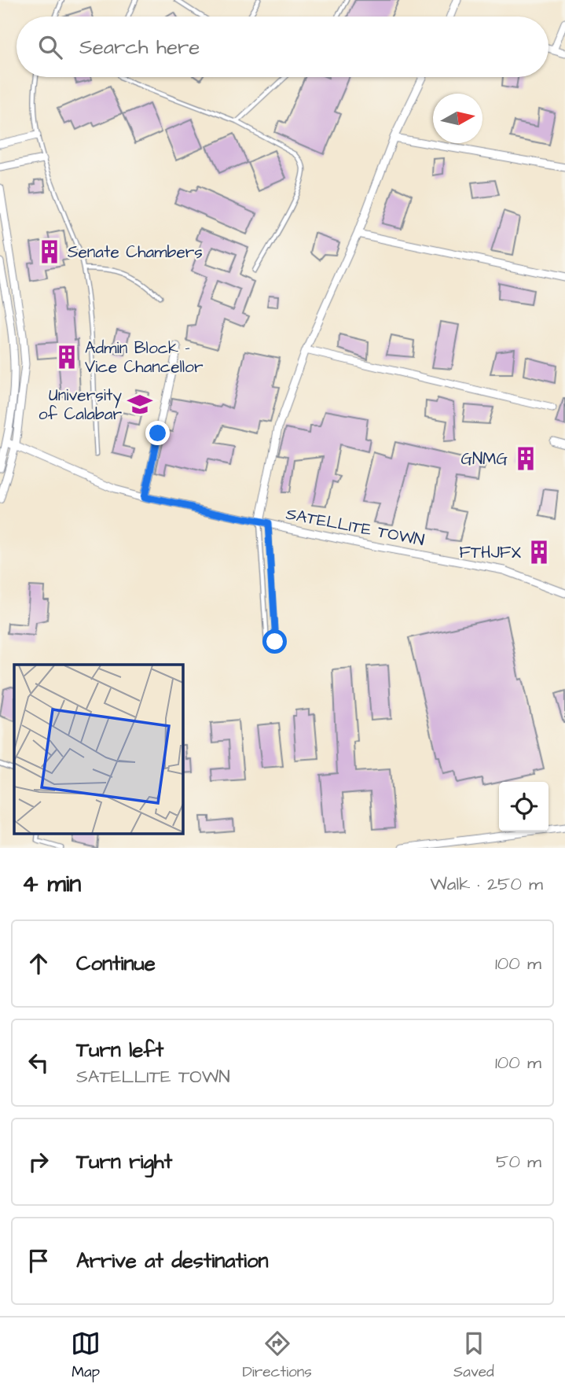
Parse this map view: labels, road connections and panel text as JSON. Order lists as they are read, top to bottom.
{
  "streets": {
    "street": ["SATELLITE TOWN"]
  },
  "places": {
    "building": [
      "Senate Chambers",
      "Admin Block - Vice Chancellor",
      "GNMG",
      "FTHJFX"
    ],
    "school or university": ["University of Calabar"]
  },
  "north": "right",
  "page": {
    "search": "Search here",
    "heading": ["4 min", "Walk · 250 m"],
    "list": [
      ["Continue", "100 m"],
      ["Turn left", "SATELLITE TOWN", "100 m"],
      ["Turn right", "50 m"],
      "Arrive at destination"
    ],
    "nav": ["Map", "Directions", "Saved"]
  }
}
